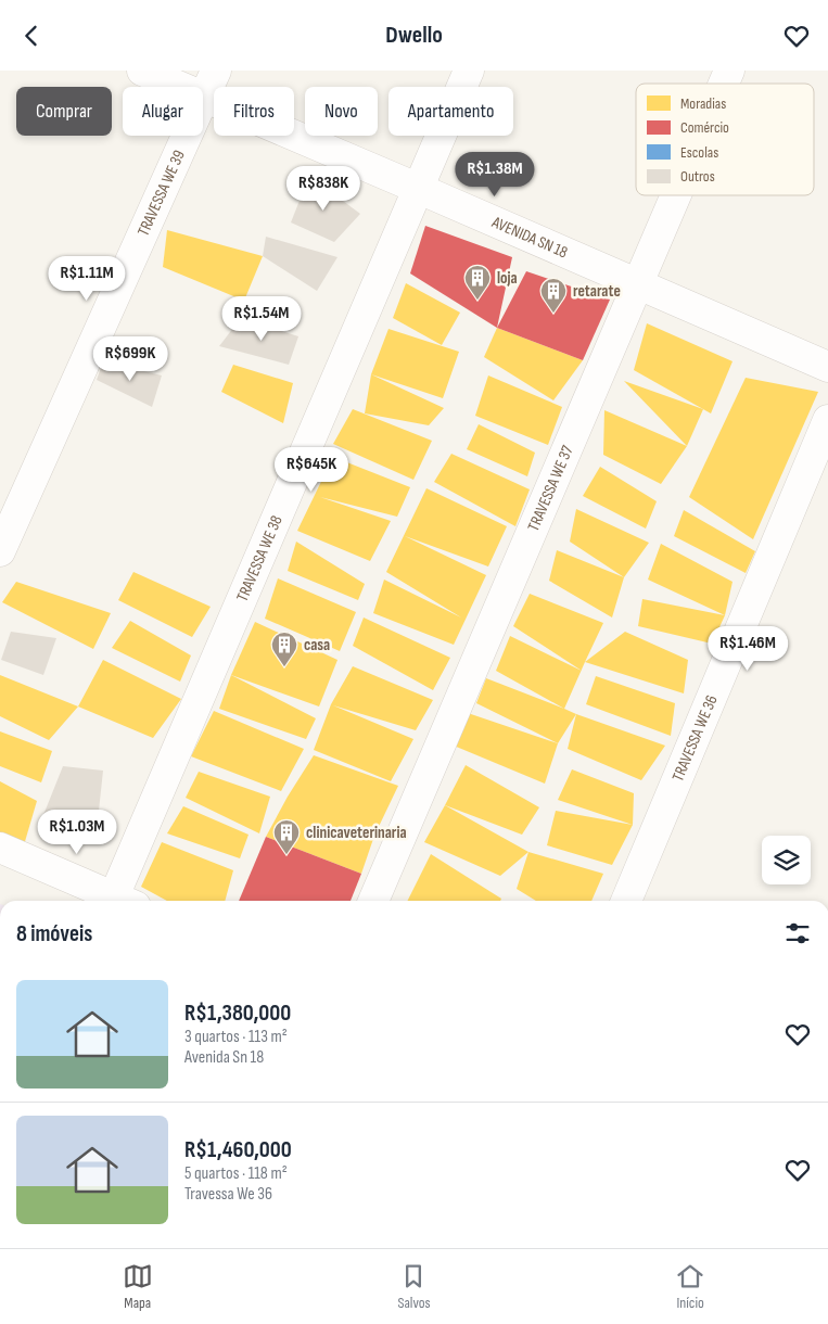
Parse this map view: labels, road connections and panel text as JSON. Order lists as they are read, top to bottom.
{
  "streets": {
    "street": [
      "TRAVESSA WE 39",
      "AVENIDA SN 18",
      "TRAVESSA WE 37",
      "TRAVESSA WE 38",
      "TRAVESSA WE 36"
    ]
  },
  "crossings": [
    ["TRAVESSA WE 39", "AVENIDA SN 18"],
    ["AVENIDA SN 18", "TRAVESSA WE 37"],
    ["AVENIDA SN 18", "TRAVESSA WE 38"]
  ],
  "places": {
    "building": [
      "loja",
      "retarate",
      "casa",
      "clinicaveterinaria"
    ]
  },
  "legend": [
    "Moradias",
    "Comércio",
    "Escolas",
    "Outros"
  ],
  "page": {
    "header": "Dwello",
    "chip": [
      "Comprar",
      "Alugar",
      "Filtros",
      "Novo",
      "Apartamento"
    ],
    "price": [
      "R$1.38M",
      "R$838K",
      "R$1.11M",
      "R$1.54M",
      "R$699K",
      "R$645K",
      "R$1.46M",
      "R$1.03M"
    ],
    "heading": "8 imóveis",
    "list": [
      {
        "name": "R$1,380,000",
        "note": "3 quartos · 113 m² · Avenida Sn 18"
      },
      {
        "name": "R$1,460,000",
        "note": "5 quartos · 118 m² · Travessa We 36"
      }
    ],
    "tabs": ["Mapa", "Salvos", "Início"]
  }
}
